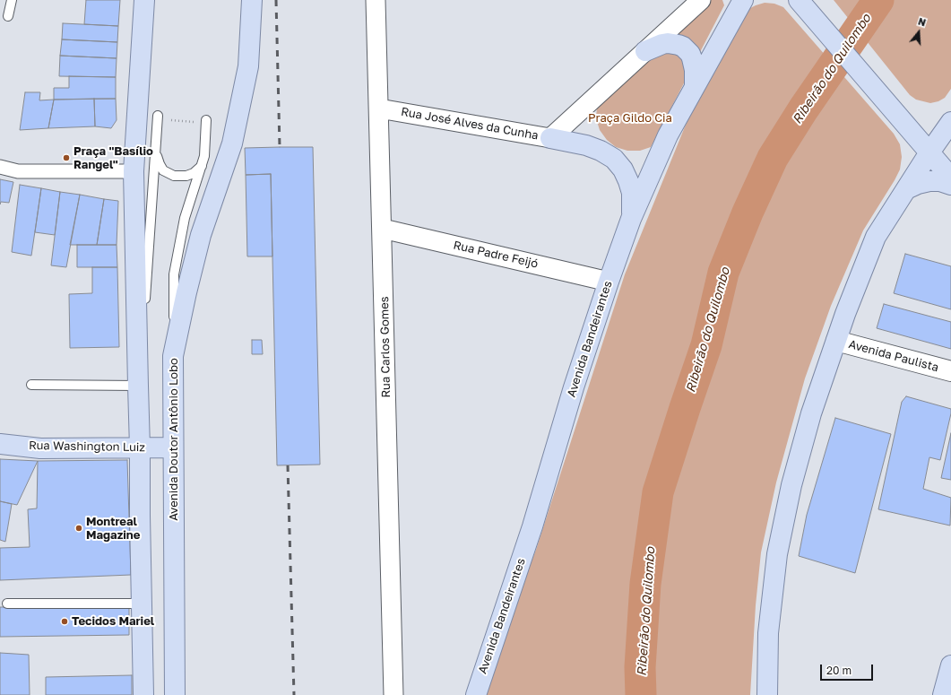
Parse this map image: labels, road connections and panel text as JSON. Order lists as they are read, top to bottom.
{
  "streets": {
    "main road": [
      "Avenida Bandeirantes",
      "Avenida Paulista",
      "Avenida Doutor Antônio Lobo",
      "Rua Washington Luiz"
    ],
    "street": ["Rua José Alves da Cunha", "Rua Padre Feijó", "Rua Carlos Gomes"]
  },
  "crossings": [
    ["Rua José Alves da Cunha", "Rua Carlos Gomes"],
    ["Rua Padre Feijó", "Avenida Bandeirantes"],
    ["Rua Padre Feijó", "Rua Carlos Gomes"],
    ["Avenida Doutor Antônio Lobo", "Rua Washington Luiz"]
  ],
  "water": ["Ribeirão do Quilombo"],
  "parks": ["Praça Gildo Cia"],
  "places": ["Praça \"Basílio Rangel\"", "Montreal Magazine", "Tecidos Mariel"],
  "scale_bar": "20 m",
  "north": "top"
}
